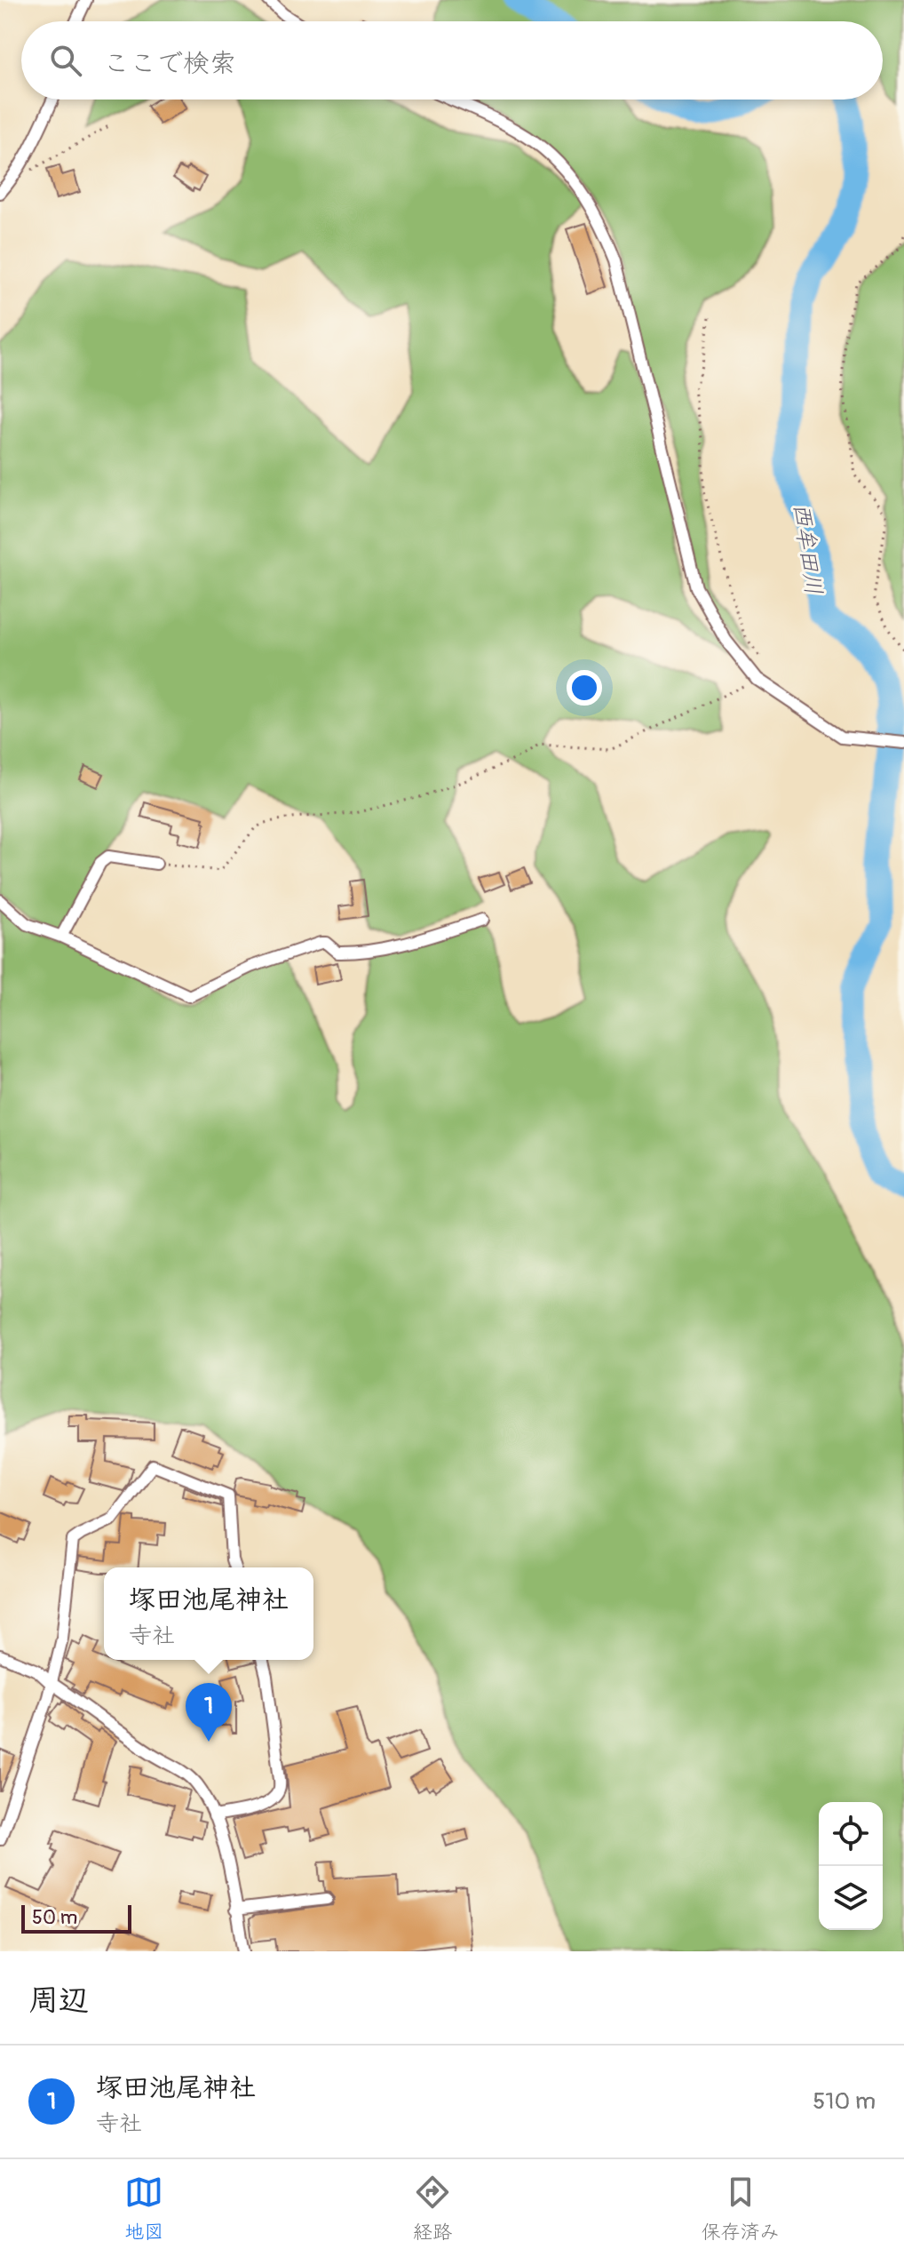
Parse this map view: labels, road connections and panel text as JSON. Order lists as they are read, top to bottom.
{
  "water": ["西牟田川"],
  "scale_bar": "50 m",
  "page": {
    "search": "ここで検索",
    "popup": ["塚田池尾神社", "寺社"],
    "pins": "1",
    "scale": "50 m",
    "heading": "周辺",
    "list": [
      {
        "mark": "1",
        "name": "塚田池尾神社",
        "note": "寺社",
        "value": "510 m"
      }
    ],
    "nav": ["地図", "経路", "保存済み"]
  }
}
